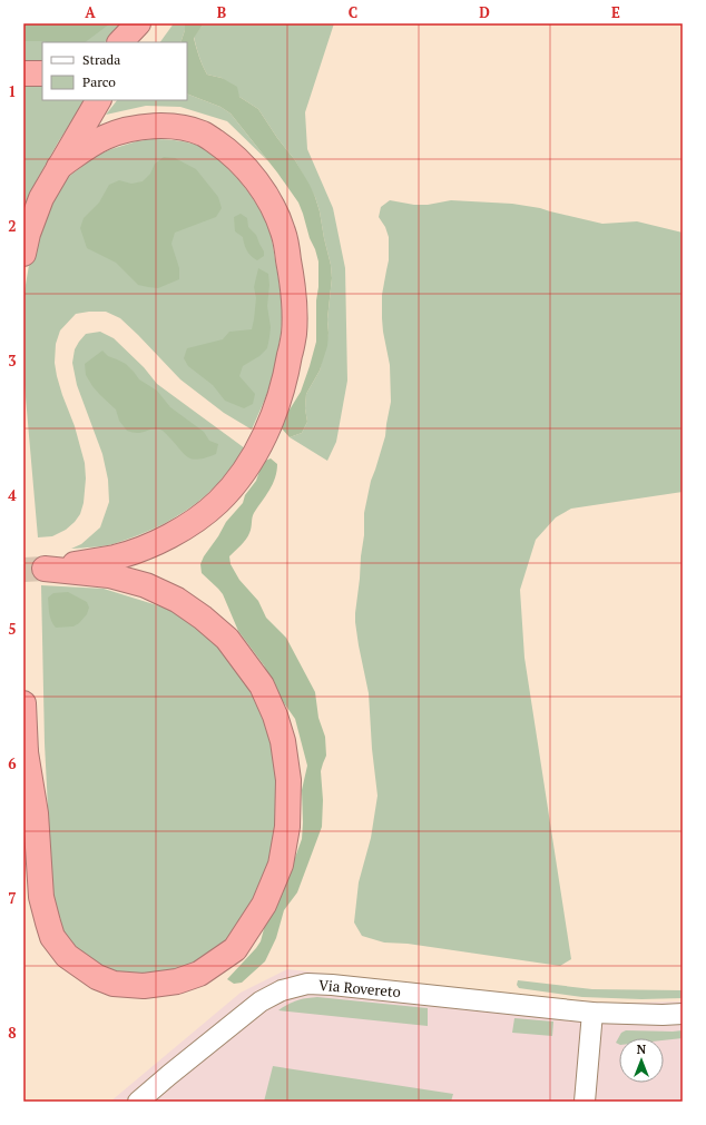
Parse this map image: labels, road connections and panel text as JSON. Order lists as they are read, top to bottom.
{
  "streets": {
    "street": ["Via Rovereto"]
  },
  "legend": ["Strada", "Parco"],
  "north": "top",
  "grid": {
    "columns": [
      "A",
      "B",
      "C",
      "D",
      "E"
    ],
    "rows": [
      "1",
      "2",
      "3",
      "4",
      "5",
      "6",
      "7",
      "8"
    ]
  }
}
